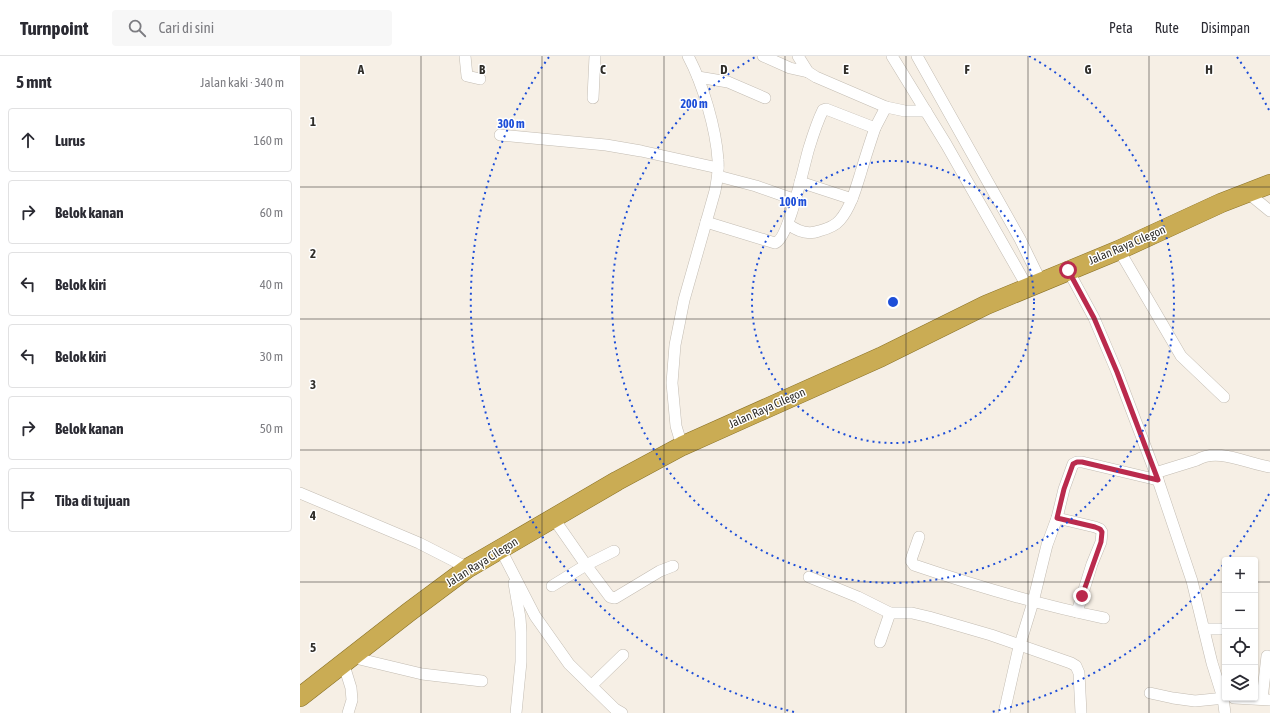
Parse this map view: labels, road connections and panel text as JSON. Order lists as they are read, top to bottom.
{
  "streets": {
    "highway": ["Jalan Raya Cilegon"]
  },
  "page": {
    "header": "Turnpoint",
    "search": "Cari di sini",
    "nav": ["Peta", "Rute", "Disimpan"],
    "heading": ["5 mnt", "Jalan kaki · 340 m"],
    "list": [
      ["Lurus", "160 m"],
      ["Belok kanan", "60 m"],
      ["Belok kiri", "40 m"],
      ["Belok kiri", "30 m"],
      ["Belok kanan", "50 m"],
      "Tiba di tujuan"
    ],
    "map_buttons": ["+", "−"]
  },
  "grid": {
    "columns": [
      "A",
      "B",
      "C",
      "D",
      "E",
      "F",
      "G",
      "H"
    ],
    "rows": [
      "1",
      "2",
      "3",
      "4",
      "5"
    ]
  },
  "rings": ["200 m", "300 m", "100 m"]
}
